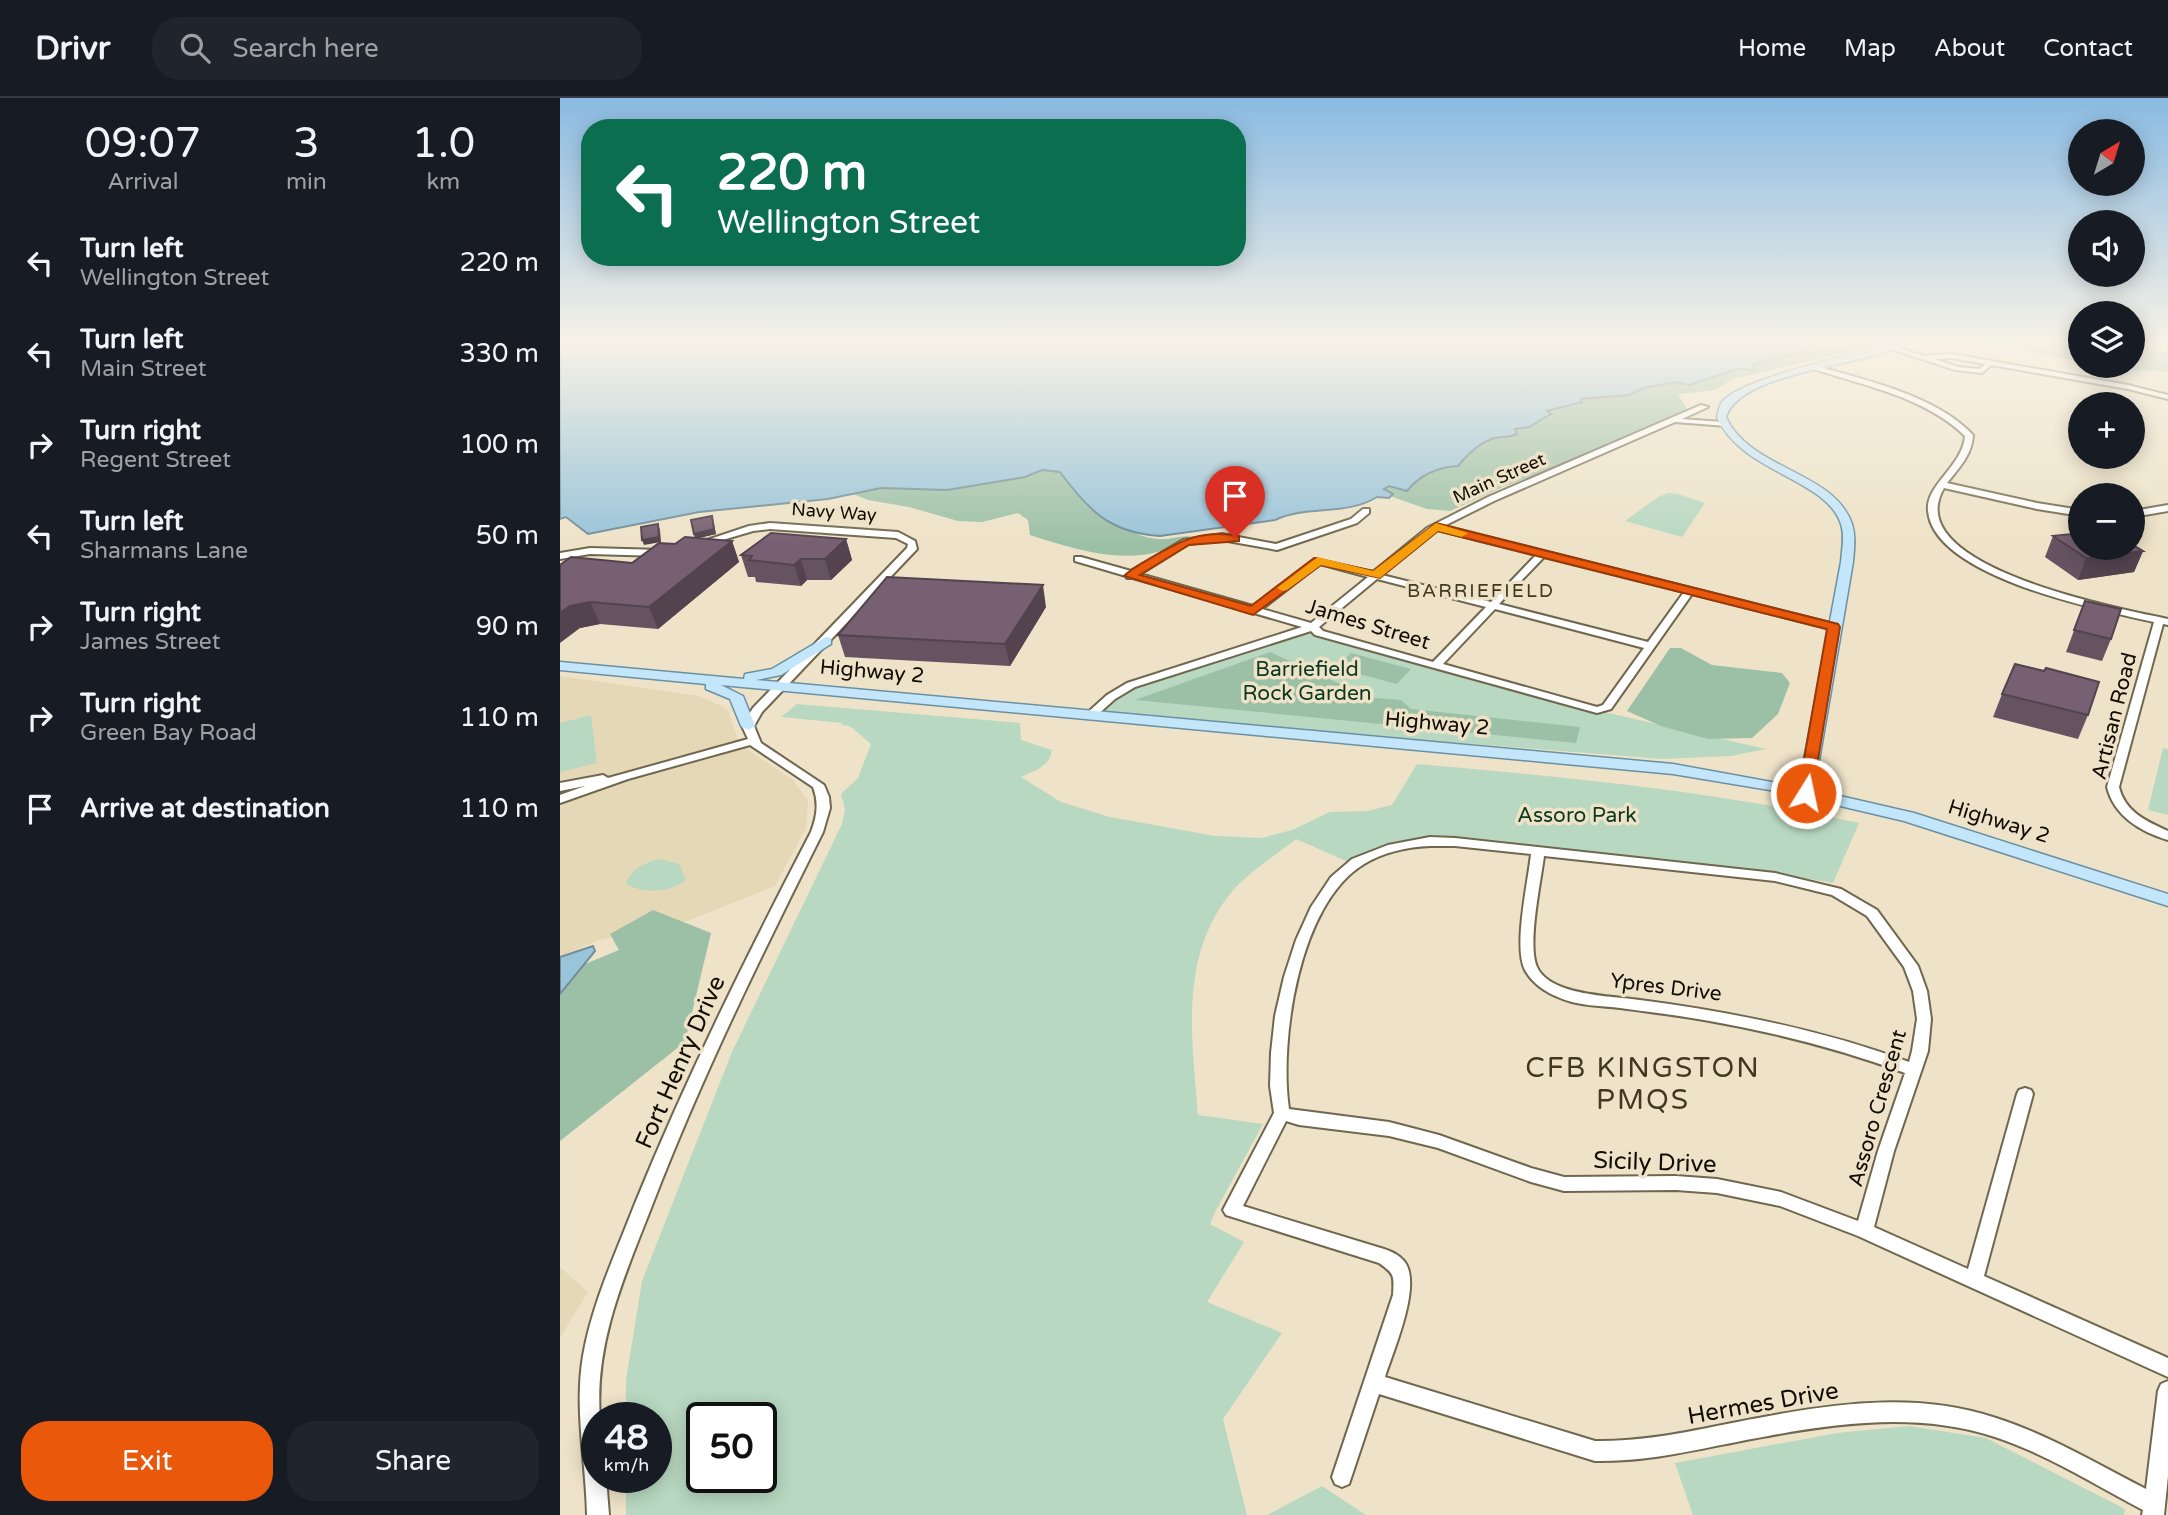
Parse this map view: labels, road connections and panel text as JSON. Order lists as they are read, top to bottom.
{
  "streets": {
    "main road": ["Highway 2"],
    "street": [
      "Main Street",
      "Navy Way",
      "James Street",
      "Artisan Road",
      "Ypres Drive",
      "Fort Henry Drive",
      "Assoro Crescent",
      "Sicily Drive",
      "Hermes Drive"
    ]
  },
  "crossings": [
    ["Main Street", "James Street"],
    ["Main Street", "Highway 2"],
    ["Navy Way", "Highway 2"],
    ["Ypres Drive", "Assoro Crescent"],
    ["Assoro Crescent", "Sicily Drive"]
  ],
  "districts": ["BARRIEFIELD", "CFB KINGSTON PMQS"],
  "parks": ["Barriefield Rock Garden", "Assoro Park"],
  "north": "top right",
  "page": {
    "header": "Drivr",
    "search": "Search here",
    "nav": [
      "Home",
      "Map",
      "About",
      "Contact"
    ],
    "eta": [
      "09:07",
      "Arrival",
      "3",
      "min",
      "1.0",
      "km"
    ],
    "map_buttons": ["+", "−"],
    "turn": ["220 m", "Wellington Street"],
    "list": [
      {
        "name": "Turn left",
        "note": "Wellington Street",
        "value": "220 m"
      },
      {
        "name": "Turn left",
        "note": "Main Street",
        "value": "330 m"
      },
      {
        "name": "Turn right",
        "note": "Regent Street",
        "value": "100 m"
      },
      {
        "name": "Turn left",
        "note": "Sharmans Lane",
        "value": "50 m"
      },
      {
        "name": "Turn right",
        "note": "James Street",
        "value": "90 m"
      },
      {
        "name": "Turn right",
        "note": "Green Bay Road",
        "value": "110 m"
      },
      {
        "name": "Arrive at destination",
        "value": "110 m"
      }
    ],
    "speed": "48 km/h",
    "limit": "50",
    "buttons": ["Exit", "Share"]
  }
}
